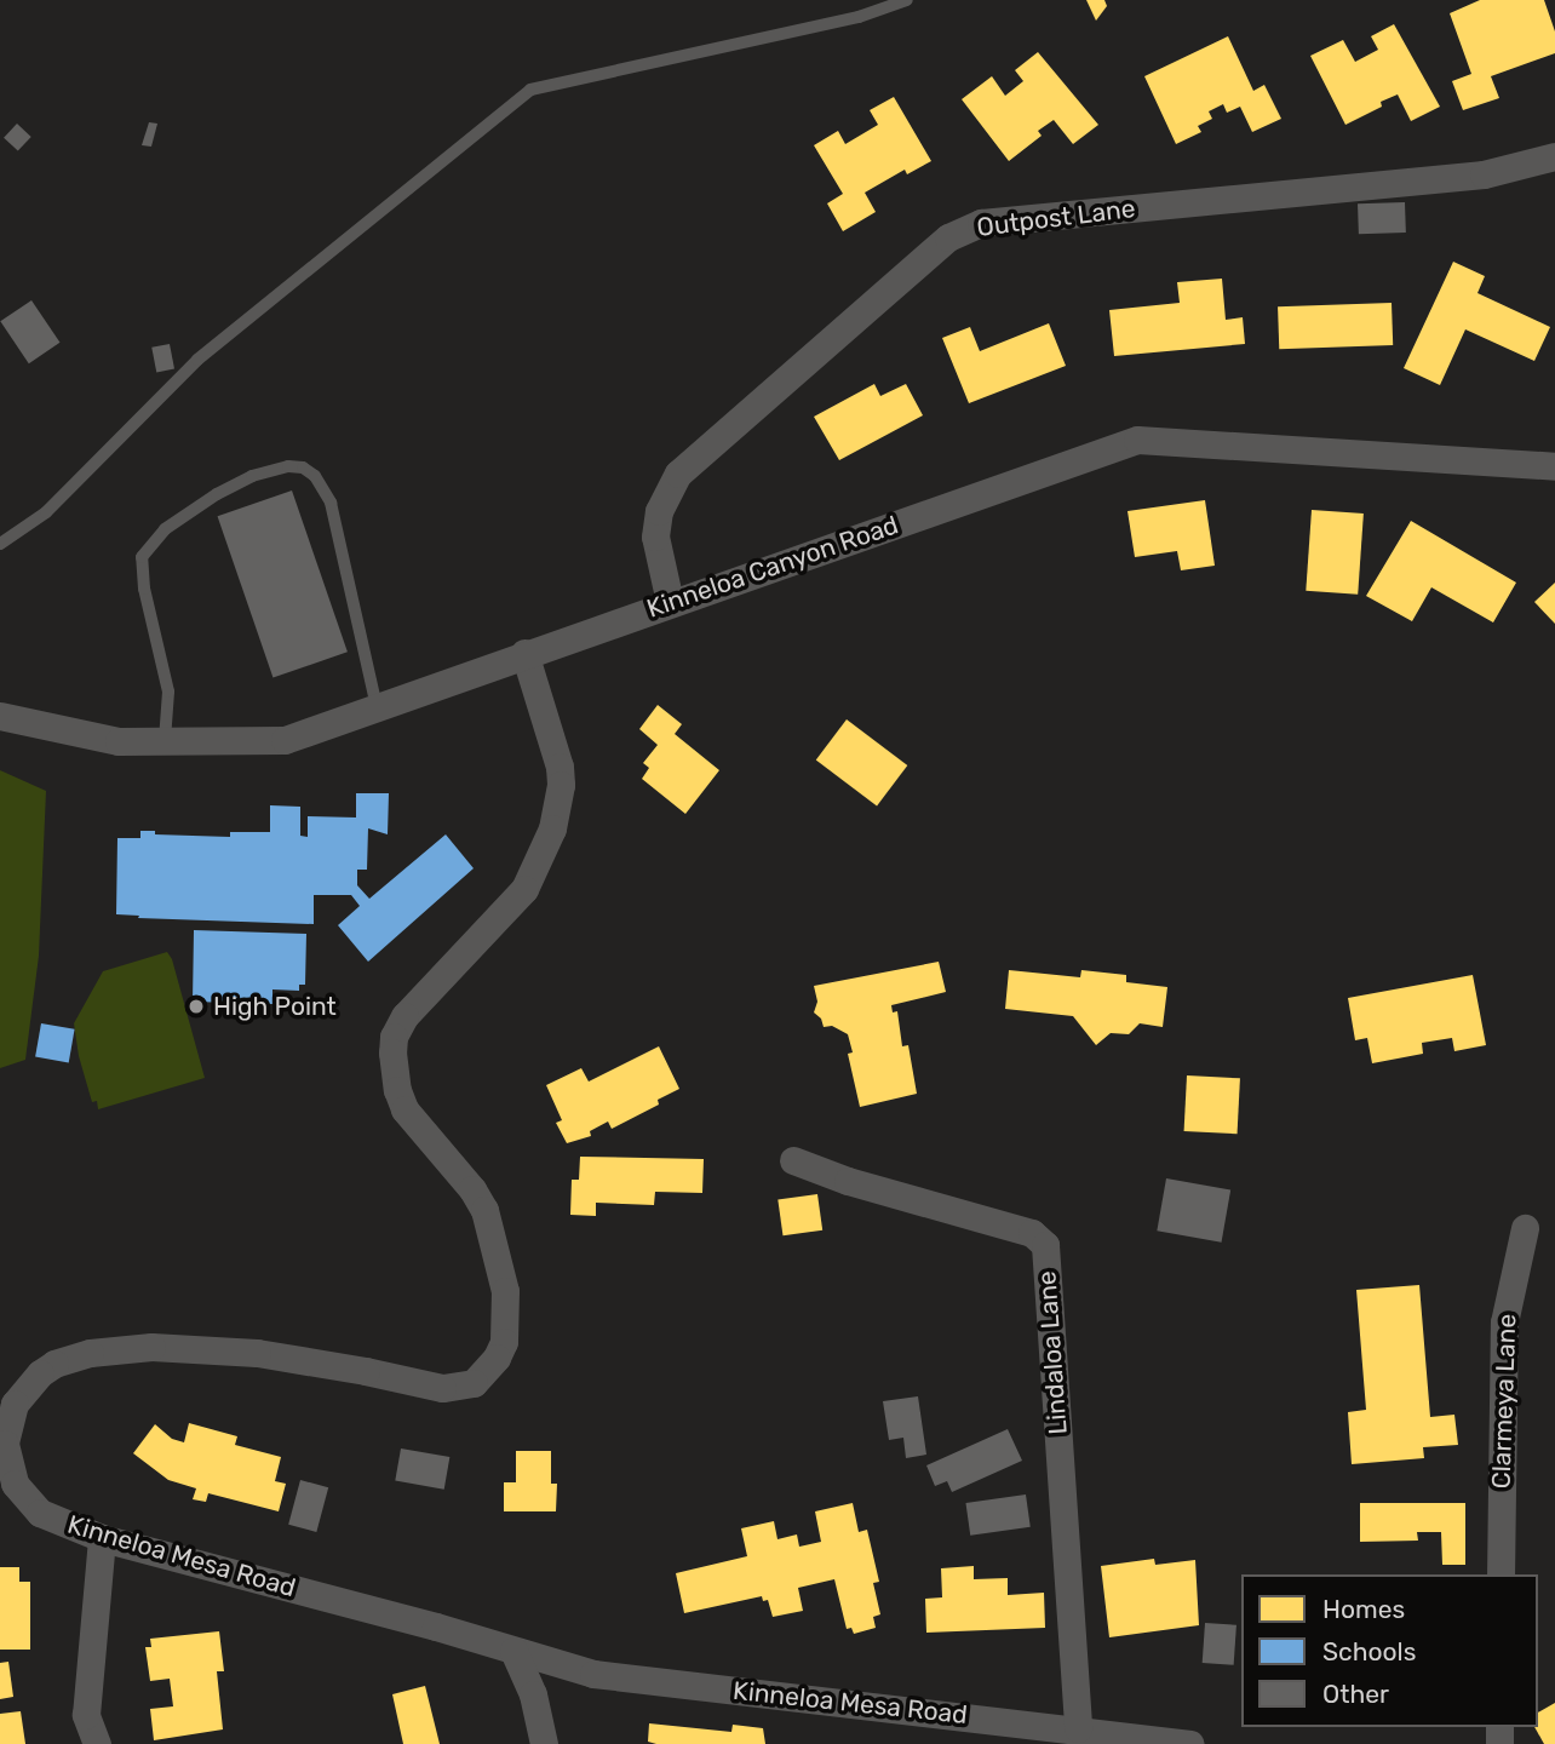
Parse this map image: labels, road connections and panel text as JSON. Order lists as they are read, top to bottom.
{
  "streets": {
    "street": [
      "Outpost Lane",
      "Kinneloa Canyon Road",
      "Lindaloa Lane",
      "Clarmeya Lane",
      "Kinneloa Mesa Road"
    ]
  },
  "crossings": [
    ["Outpost Lane", "Kinneloa Canyon Road"],
    ["Kinneloa Canyon Road", "Kinneloa Mesa Road"],
    ["Lindaloa Lane", "Kinneloa Mesa Road"]
  ],
  "places": ["High Point"],
  "legend": ["Homes", "Schools", "Other"]
}
